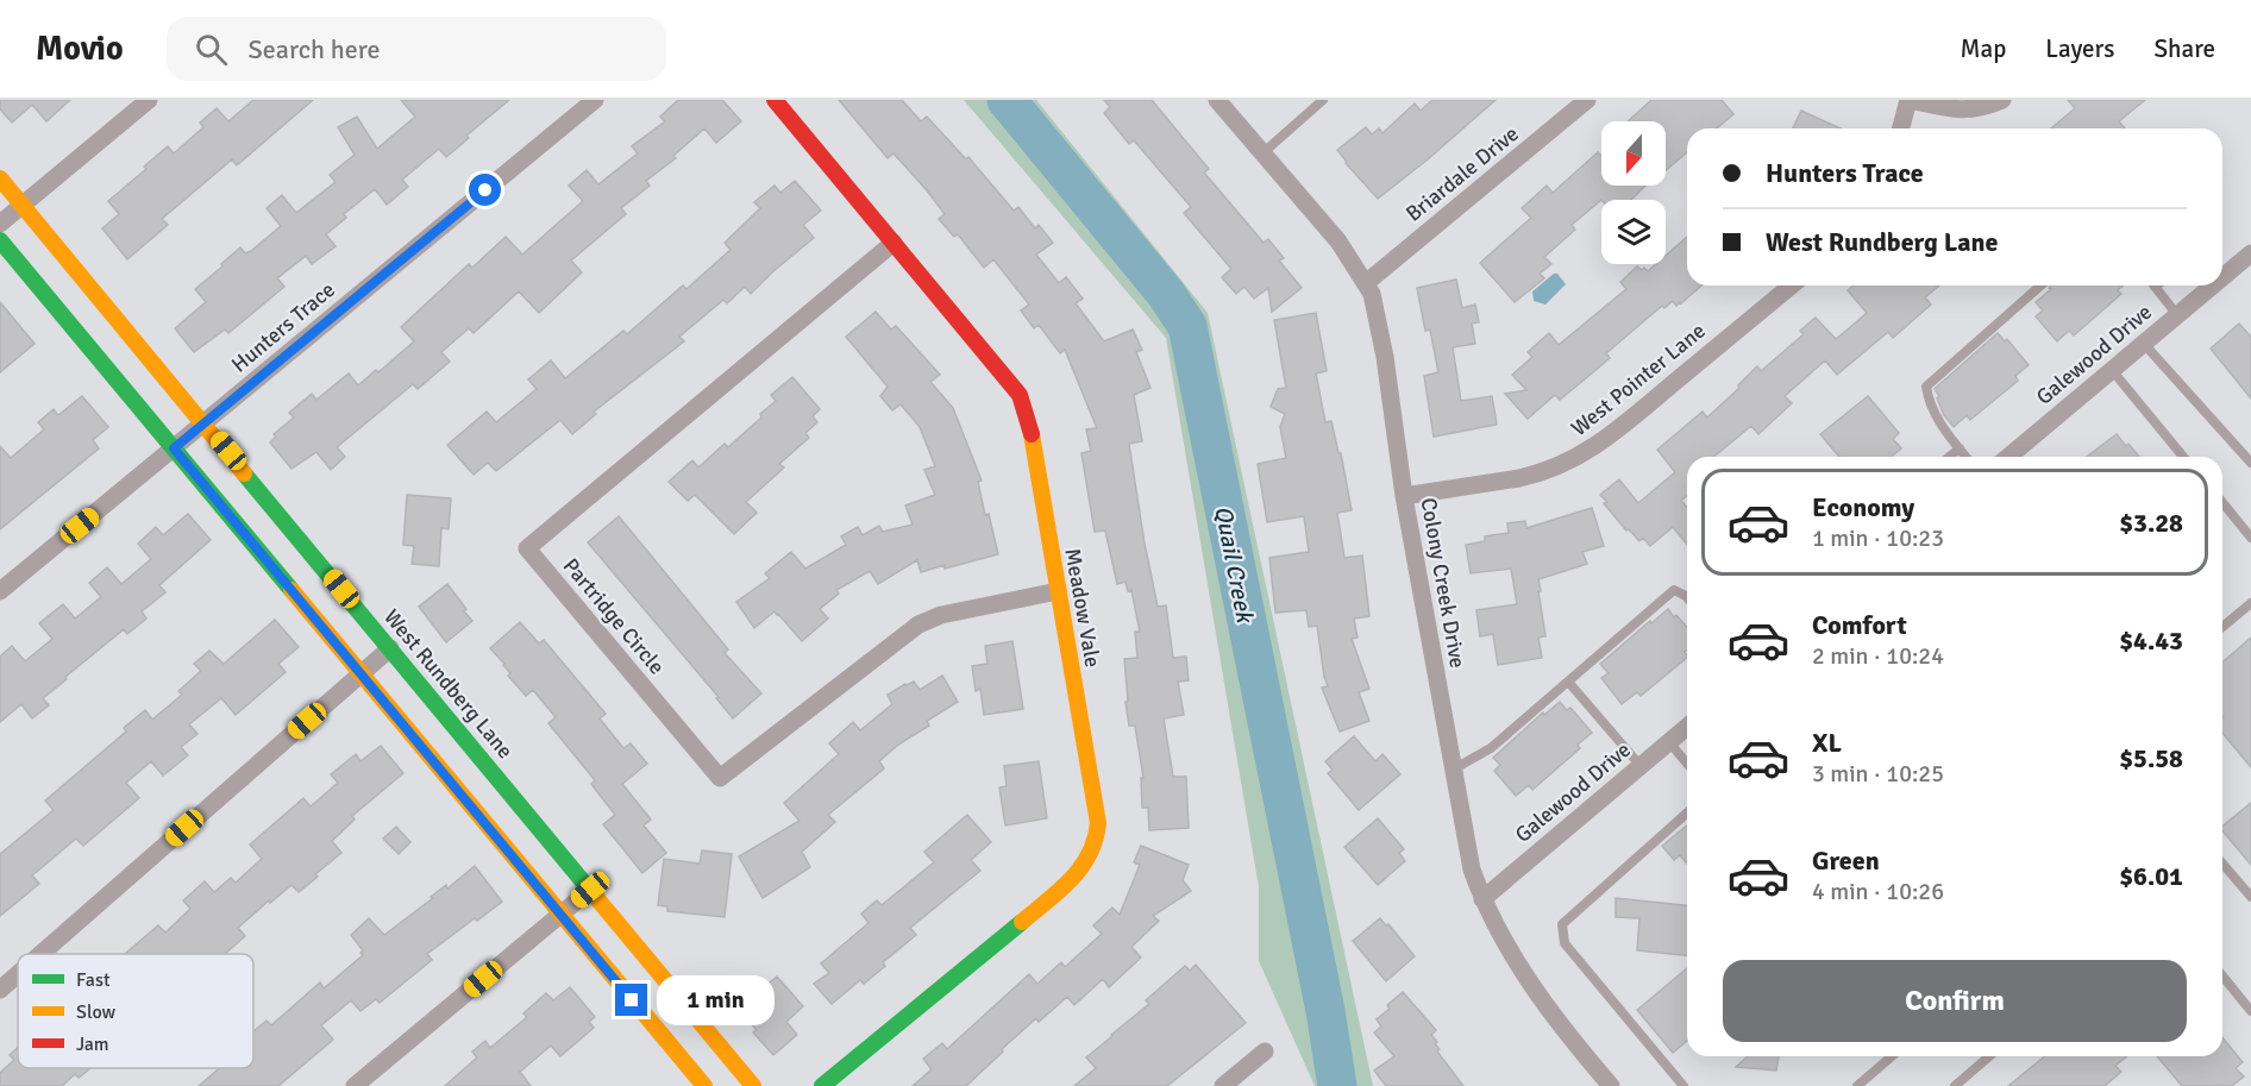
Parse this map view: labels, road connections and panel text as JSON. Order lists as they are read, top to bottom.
{
  "streets": {
    "main road": ["Meadow Vale", "West Rundberg Lane"],
    "street": [
      "Briardale Drive",
      "Hunters Trace",
      "Galewood Drive",
      "West Pointer Lane",
      "Colony Creek Drive",
      "Partridge Circle"
    ]
  },
  "crossings": [
    ["Briardale Drive", "Colony Creek Drive"],
    ["Hunters Trace", "West Rundberg Lane"],
    ["Galewood Drive", "Colony Creek Drive"],
    ["West Pointer Lane", "Colony Creek Drive"],
    ["Meadow Vale", "Partridge Circle"]
  ],
  "water": ["Quail Creek"],
  "legend": ["Fast", "Slow", "Jam"],
  "north": "bottom",
  "page": {
    "header": "Movio",
    "search": "Search here",
    "nav": ["Map", "Layers", "Share"],
    "banner": ["Hunters Trace", "West Rundberg Lane"],
    "list": [
      {
        "name": "Economy",
        "note": "1 min · 10:23",
        "value": "$3.28"
      },
      {
        "name": "Comfort",
        "note": "2 min · 10:24",
        "value": "$4.43"
      },
      {
        "name": "XL",
        "note": "3 min · 10:25",
        "value": "$5.58"
      },
      {
        "name": "Green",
        "note": "4 min · 10:26",
        "value": "$6.01"
      }
    ],
    "buttons": "Confirm",
    "bubble": "1 min"
  }
}
